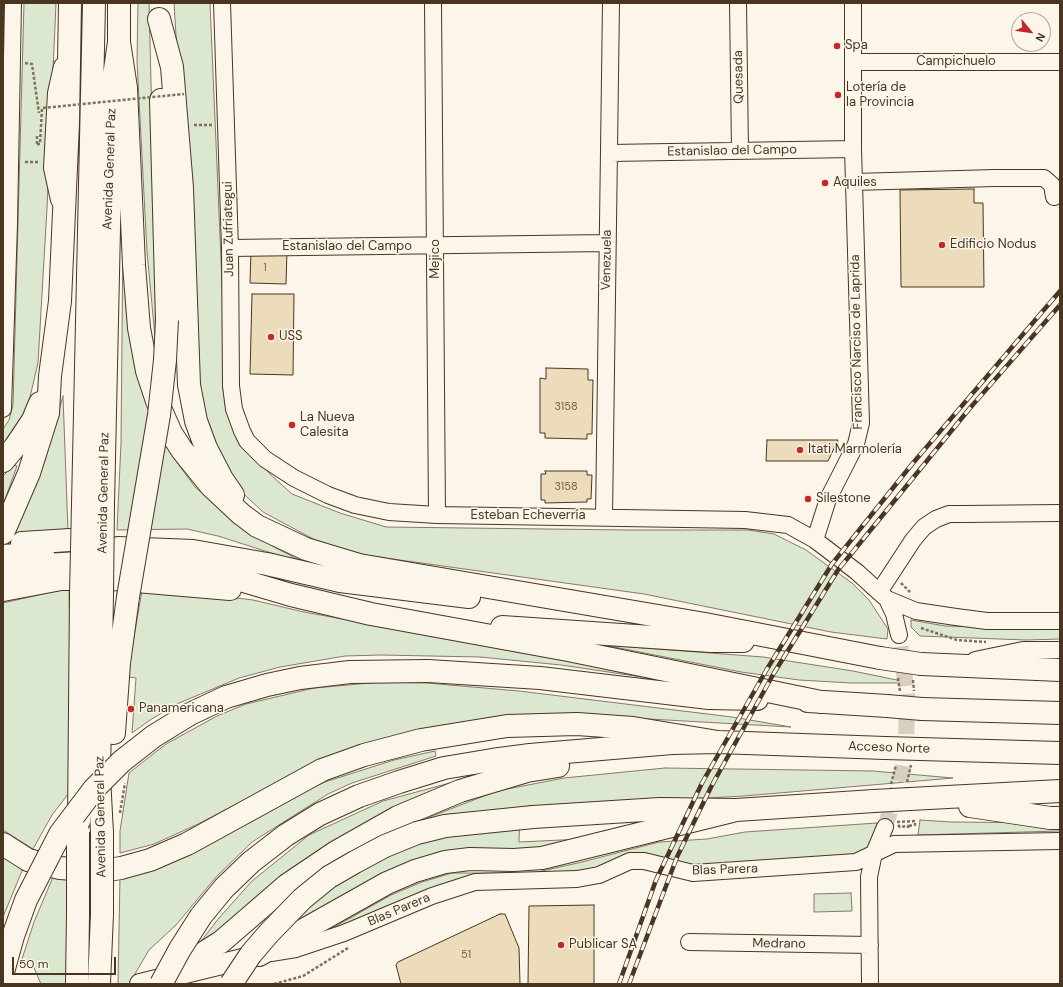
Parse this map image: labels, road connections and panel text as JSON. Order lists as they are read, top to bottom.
{
  "streets": {
    "highway": ["Avenida General Paz", "Acceso Norte"],
    "street": [
      "Campichuelo",
      "Quesada",
      "Estanislao del Campo",
      "Juan Zufriategui",
      "Mejico",
      "Venezuela",
      "Francisco Narciso de Laprida",
      "Esteban Echeverría",
      "Blas Parera",
      "Medrano"
    ]
  },
  "crossings": [
    ["Campichuelo", "Francisco Narciso de Laprida"],
    ["Quesada", "Estanislao del Campo"],
    ["Estanislao del Campo", "Juan Zufriategui"],
    ["Estanislao del Campo", "Mejico"],
    ["Estanislao del Campo", "Venezuela"],
    ["Estanislao del Campo", "Francisco Narciso de Laprida"],
    ["Juan Zufriategui", "Esteban Echeverría"],
    ["Mejico", "Esteban Echeverría"],
    ["Venezuela", "Esteban Echeverría"],
    ["Francisco Narciso de Laprida", "Esteban Echeverría"]
  ],
  "places": [
    "Spa",
    "Lotería de la Provincia",
    "Aquiles",
    "Edificio Nodus",
    "USS",
    "La Nueva Calesita",
    "Itati Marmolería",
    "Silestone",
    "Panamericana",
    "Publicar SA"
  ],
  "house_numbers": [
    "1",
    "3158",
    "3158",
    "51"
  ],
  "scale_bar": "50 m",
  "north": "bottom right"
}
